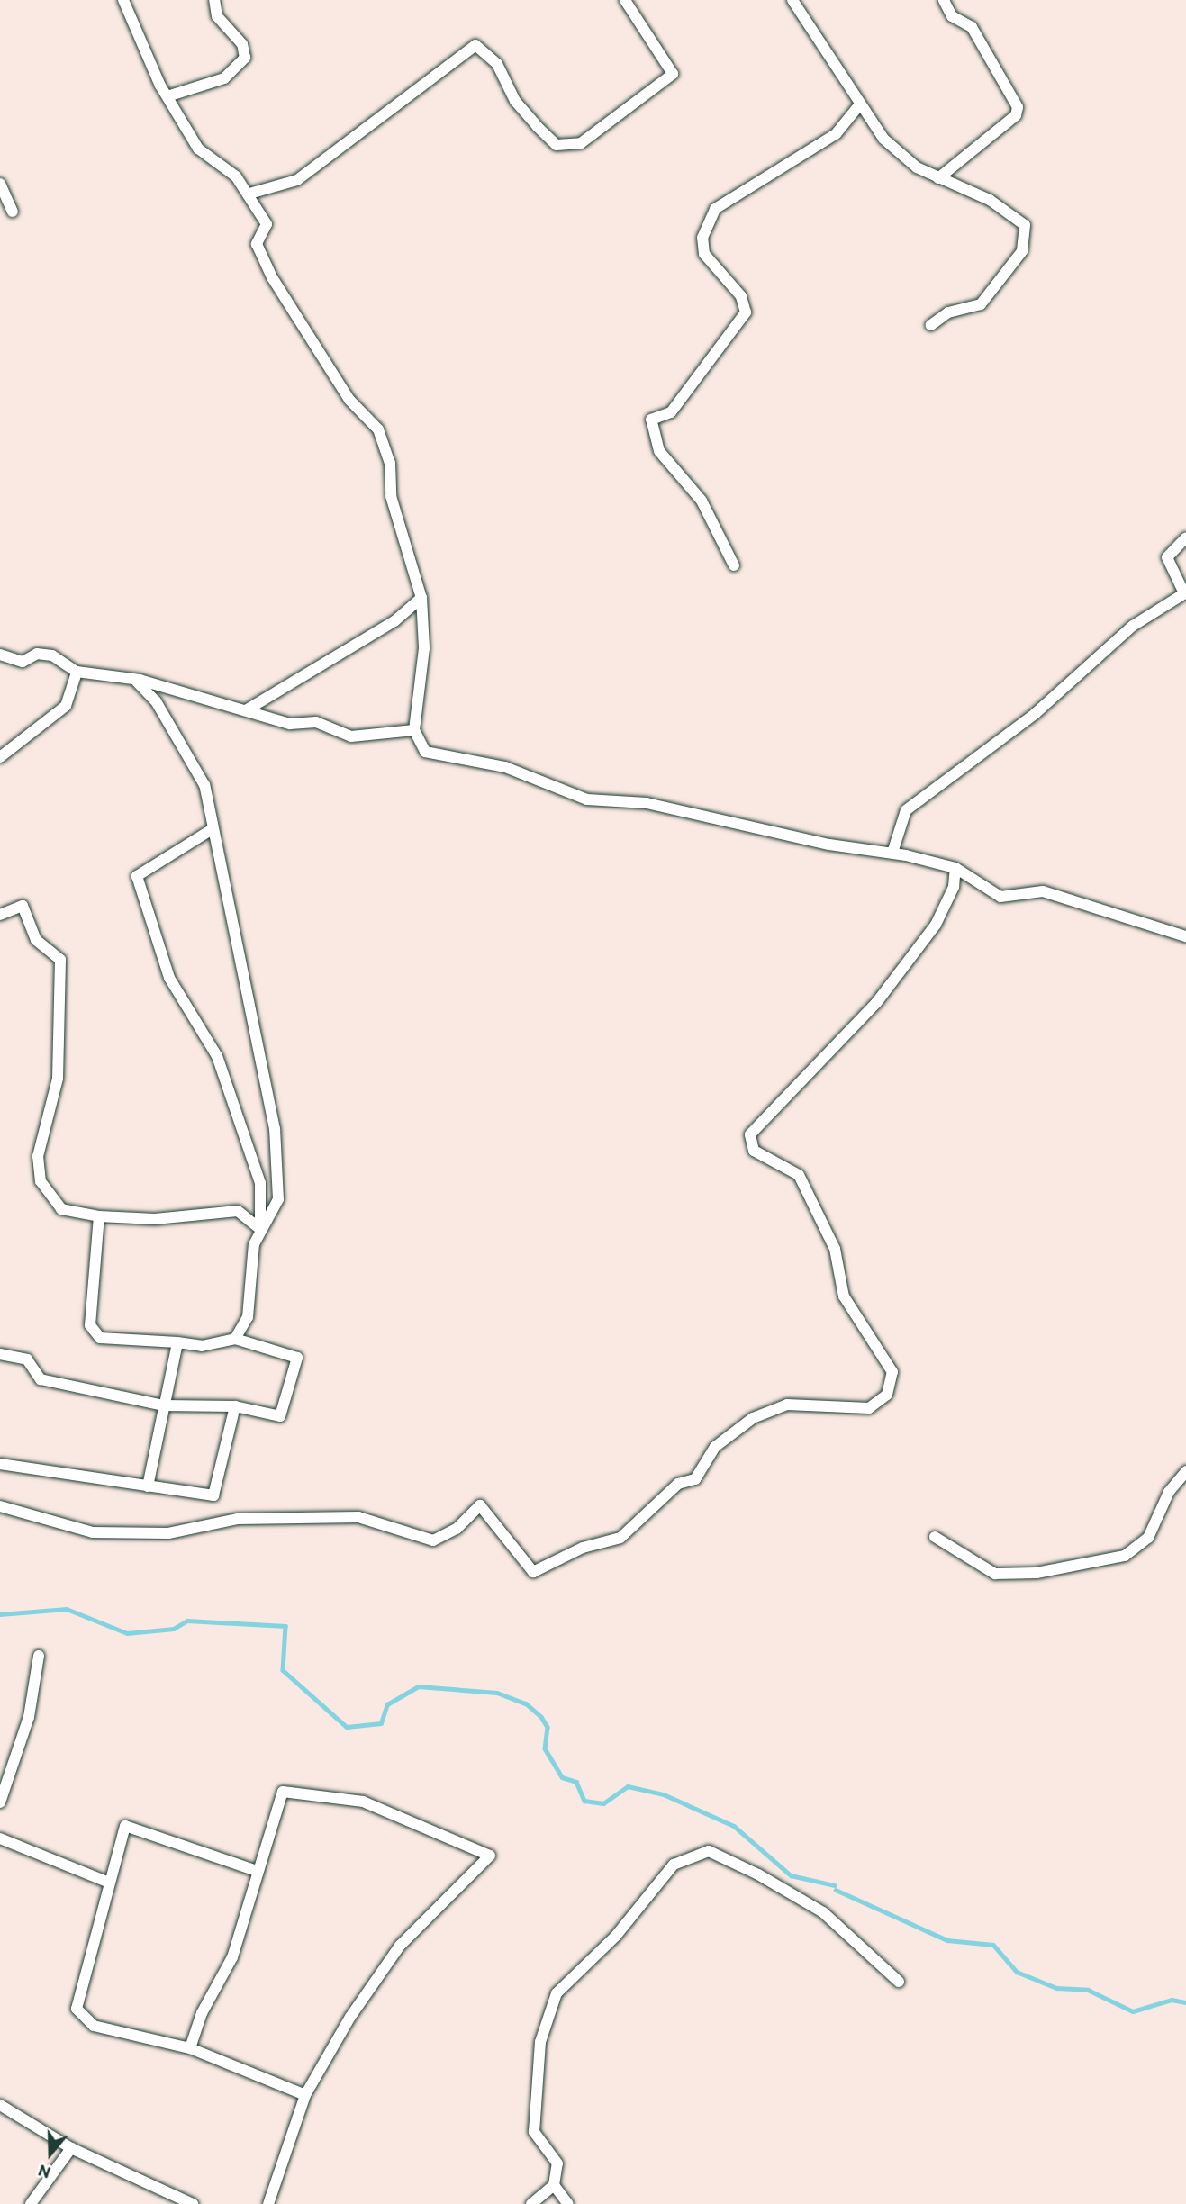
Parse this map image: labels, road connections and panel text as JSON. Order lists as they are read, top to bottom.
{
  "north": "bottom"
}
